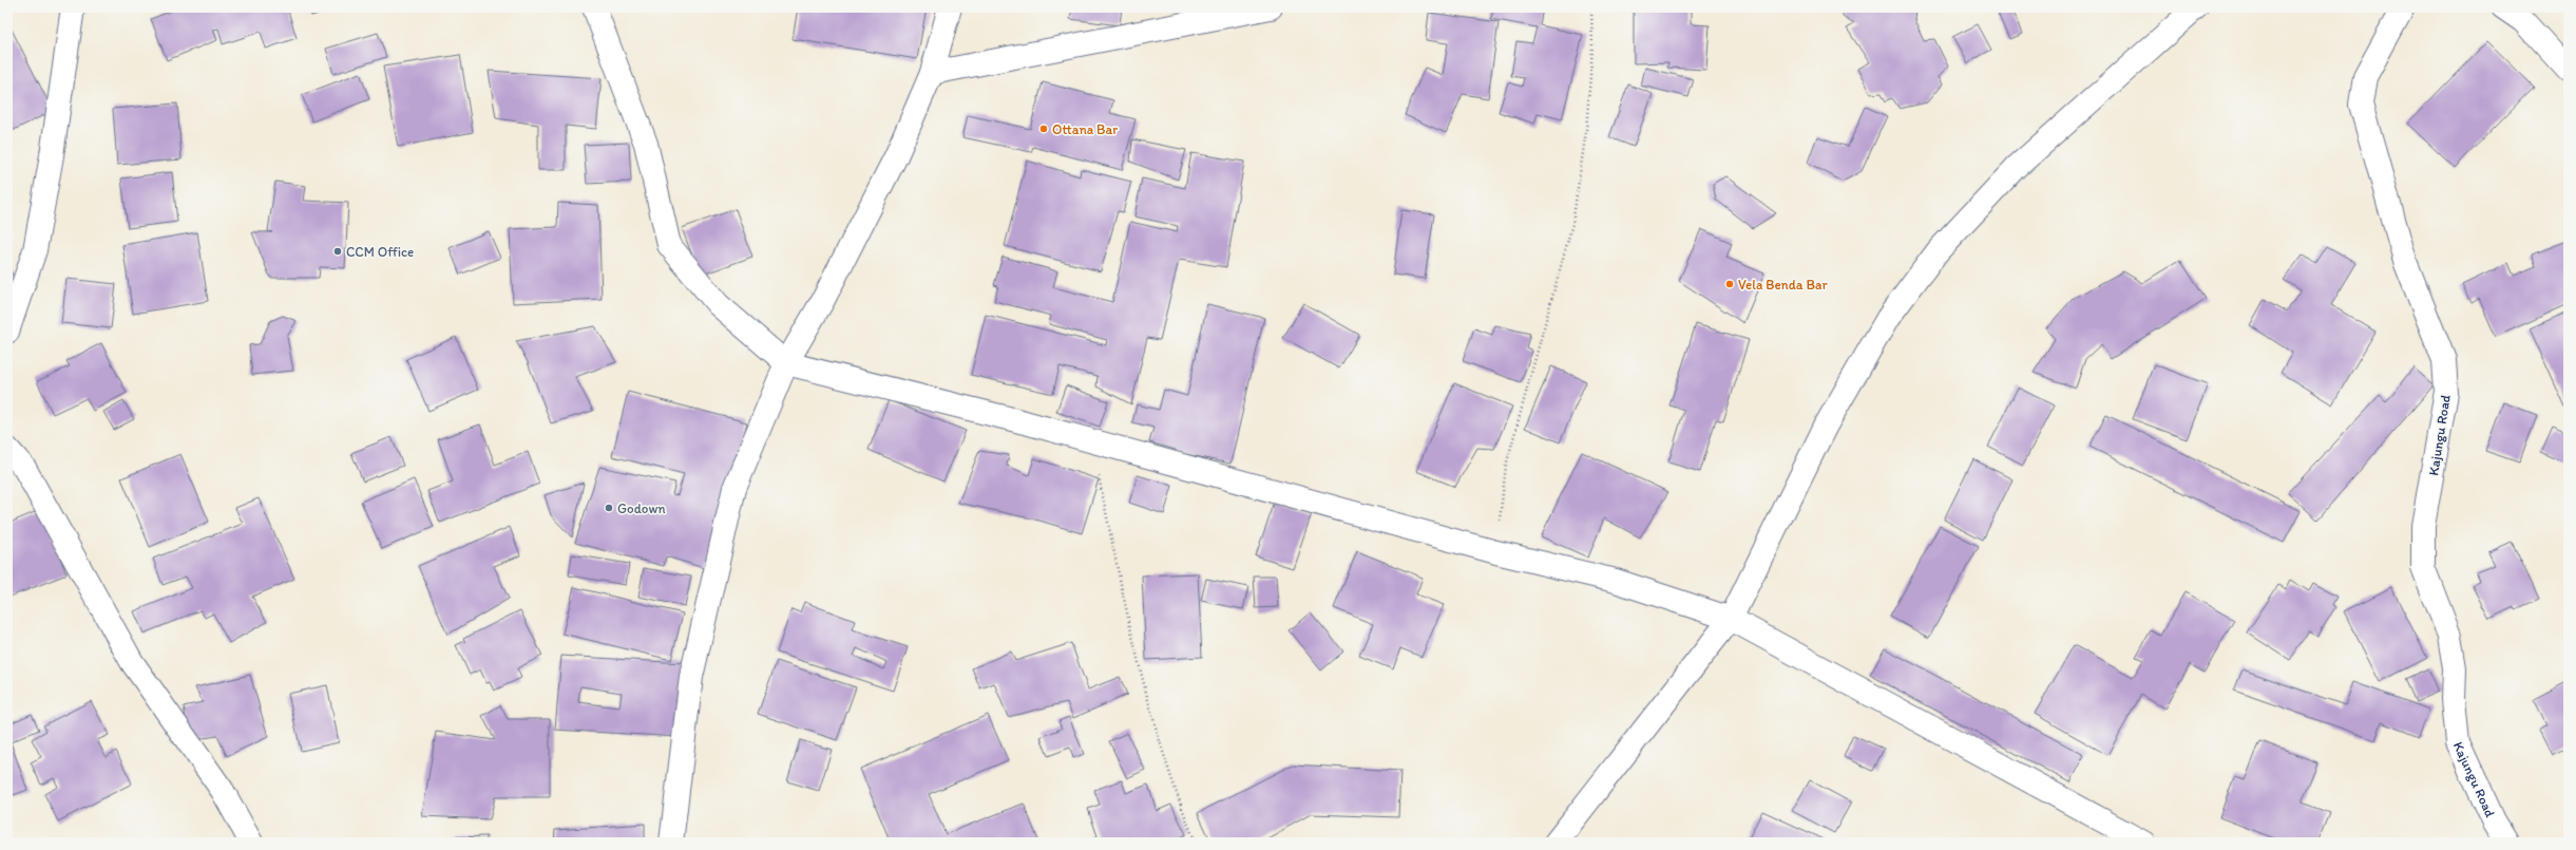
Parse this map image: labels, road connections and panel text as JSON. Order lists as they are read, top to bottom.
{
  "streets": {
    "street": ["Kajungu Road"]
  },
  "places": [
    "Ottana Bar",
    "CCM Office",
    "Vela Benda Bar",
    "Godown"
  ]
}
